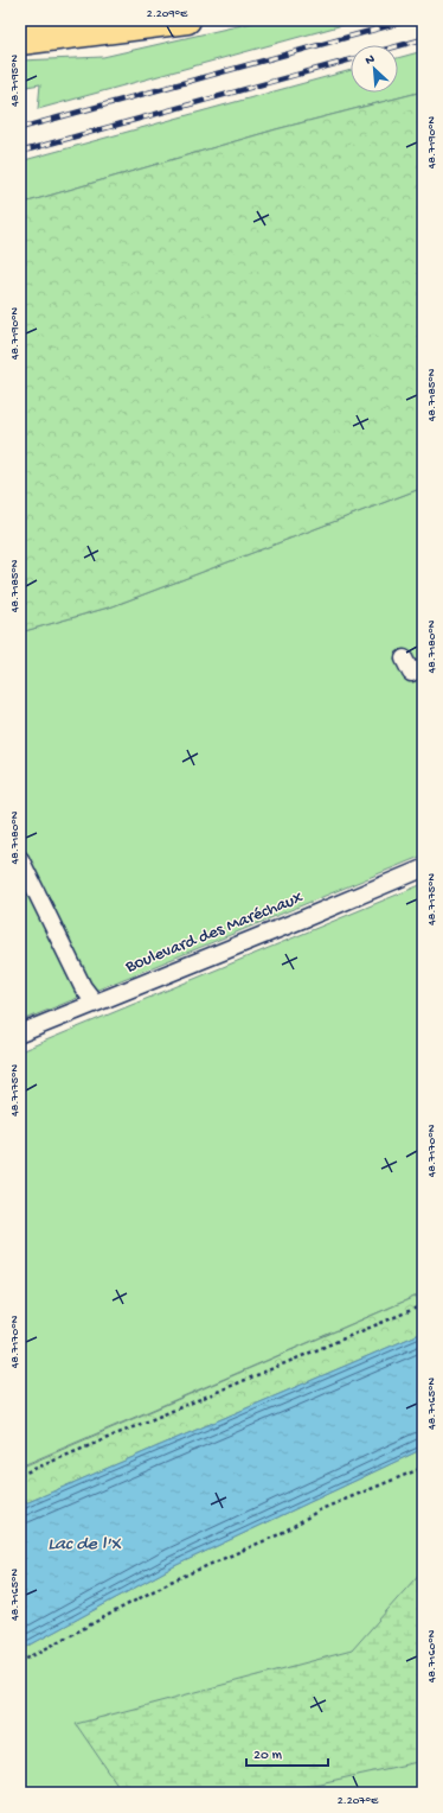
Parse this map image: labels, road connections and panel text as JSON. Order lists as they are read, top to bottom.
{
  "streets": {
    "lane": ["Boulevard des Maréchaux"]
  },
  "water": ["Lac de l'X"],
  "scale_bar": "20 m",
  "north": "top left",
  "coordinates": [
    "2.209°E",
    "48.7195°N",
    "48.7190°N",
    "48.7185°N",
    "48.7180°N",
    "48.7175°N",
    "48.7170°N",
    "48.7165°N",
    "48.7160°N",
    "2.207°E"
  ]
}
